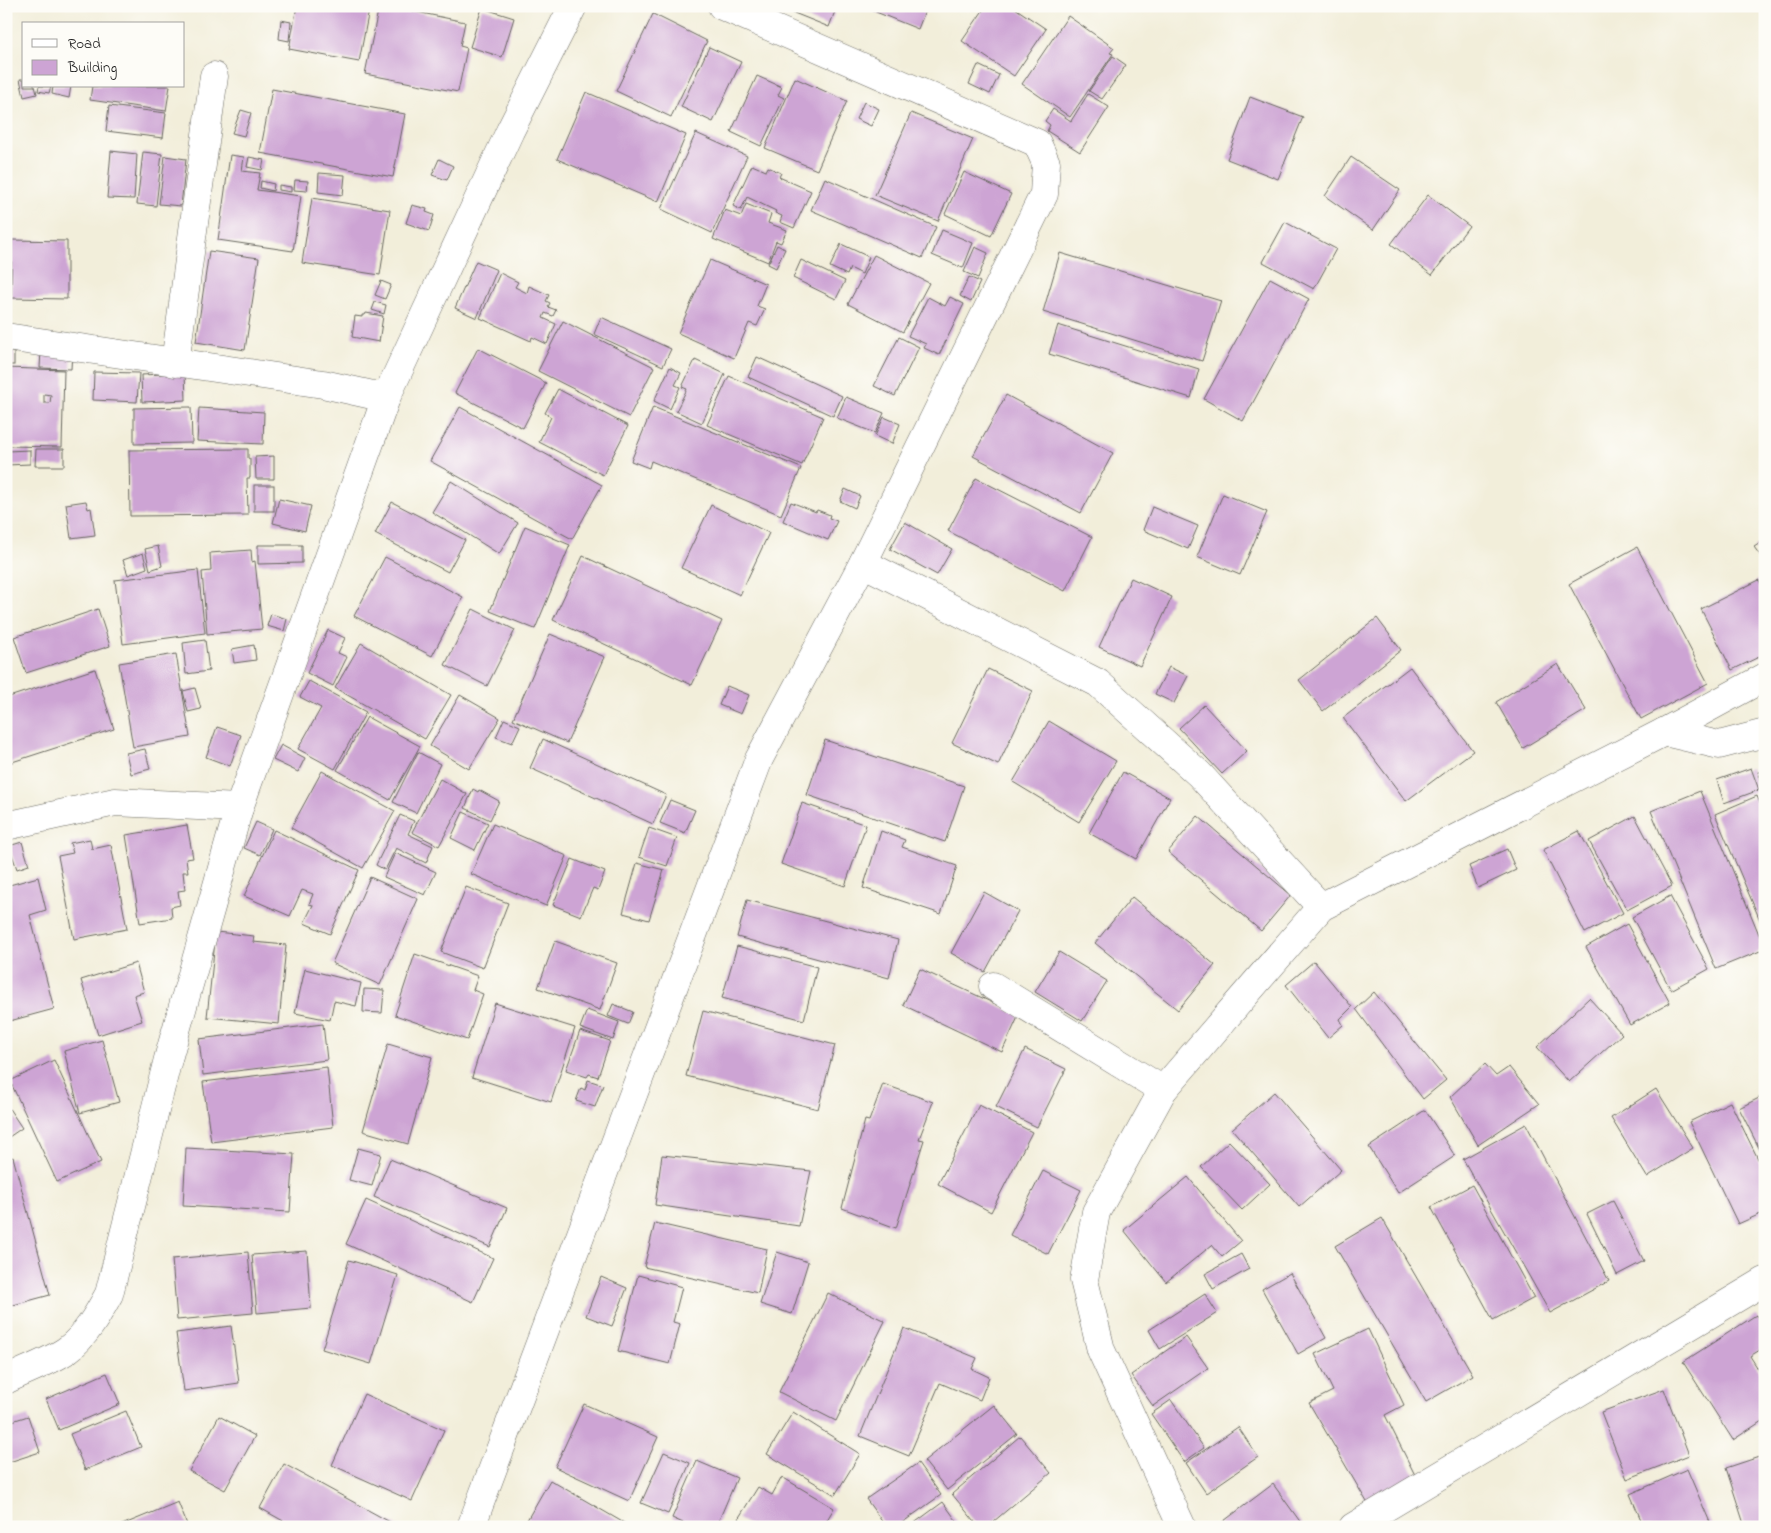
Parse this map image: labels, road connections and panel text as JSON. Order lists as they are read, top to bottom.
{
  "legend": ["Road", "Building"]
}
